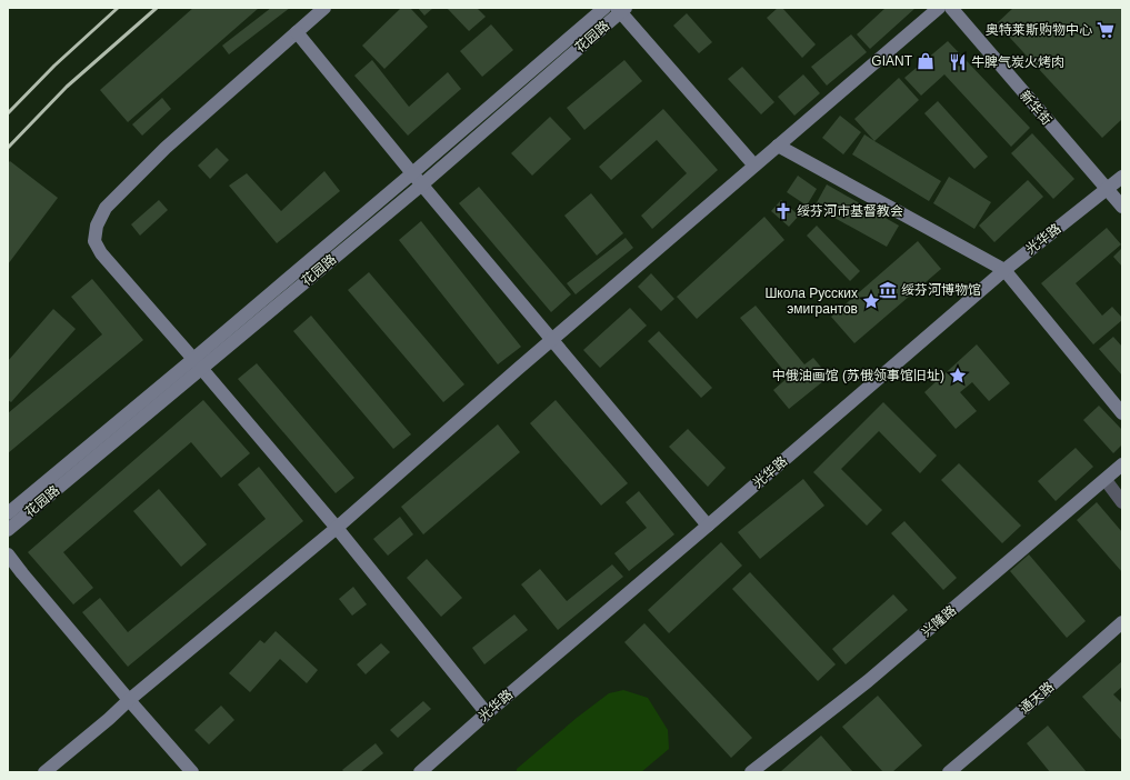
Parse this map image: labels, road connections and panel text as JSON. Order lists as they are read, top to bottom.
{
  "streets": {
    "street": [
      "花园路",
      "新华街",
      "光华路",
      "兴隆路",
      "通天路"
    ]
  },
  "crossings": [
    ["新华街", "光华路"]
  ],
  "places": {
    "supermarket": ["奥特莱斯购物中心"],
    "shop": ["GIANT"],
    "restaurant": ["牛脾气炭火烤肉"],
    "church": ["绥芬河市基督教会"],
    "museum": ["绥芬河博物馆"],
    "place": ["Школа Русских эмигрантов", "中俄油画馆 (苏俄领事馆旧址)"]
  }
}
